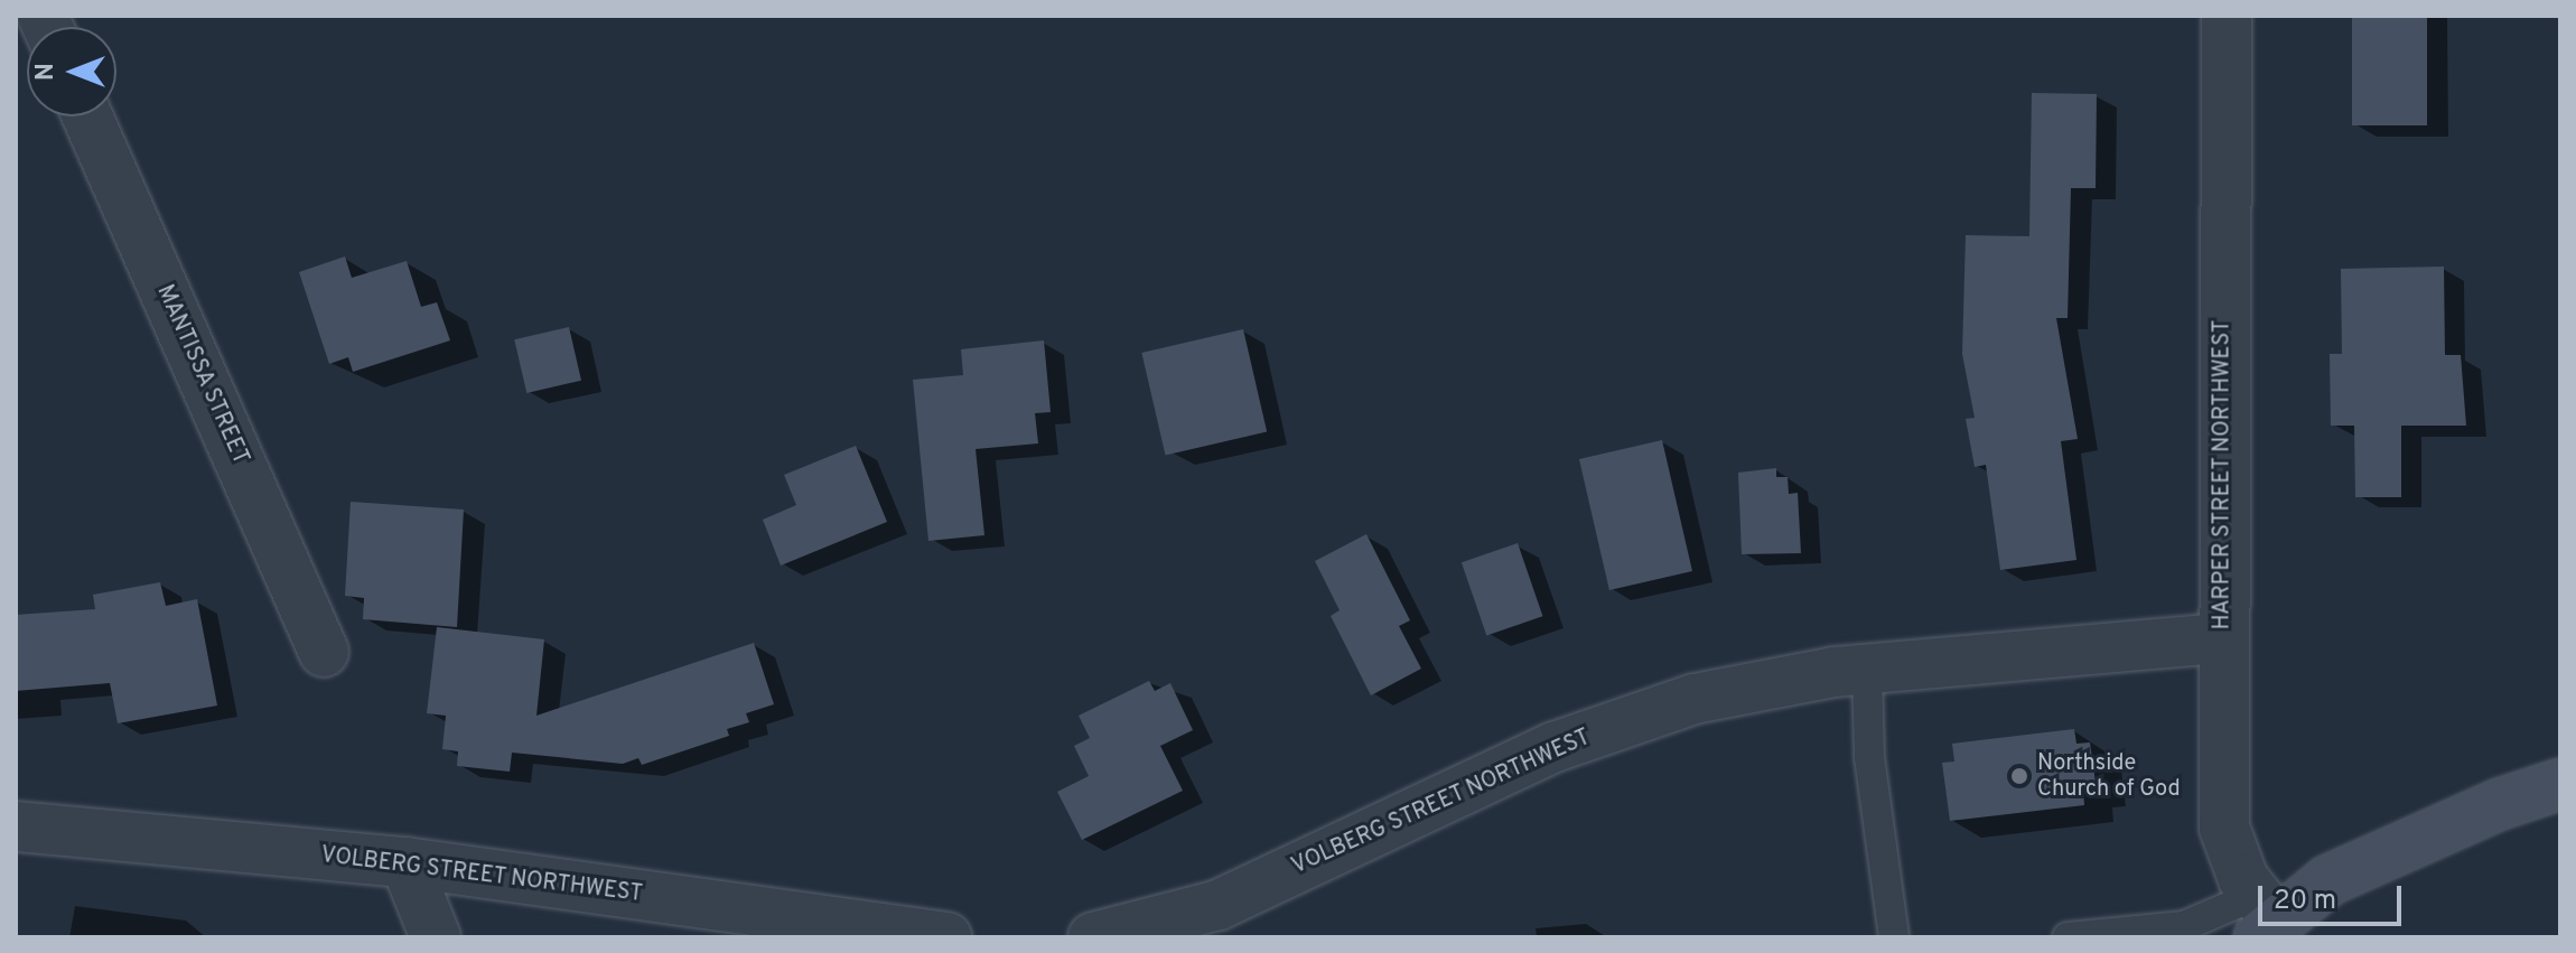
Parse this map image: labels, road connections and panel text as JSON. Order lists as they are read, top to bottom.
{
  "streets": {
    "street": ["MANTISSA STREET", "HARPER STREET NORTHWEST", "VOLBERG STREET NORTHWEST"]
  },
  "crossings": [
    ["HARPER STREET NORTHWEST", "VOLBERG STREET NORTHWEST"]
  ],
  "places": ["Northside Church of God"],
  "scale_bar": "20 m",
  "north": "left"
}
